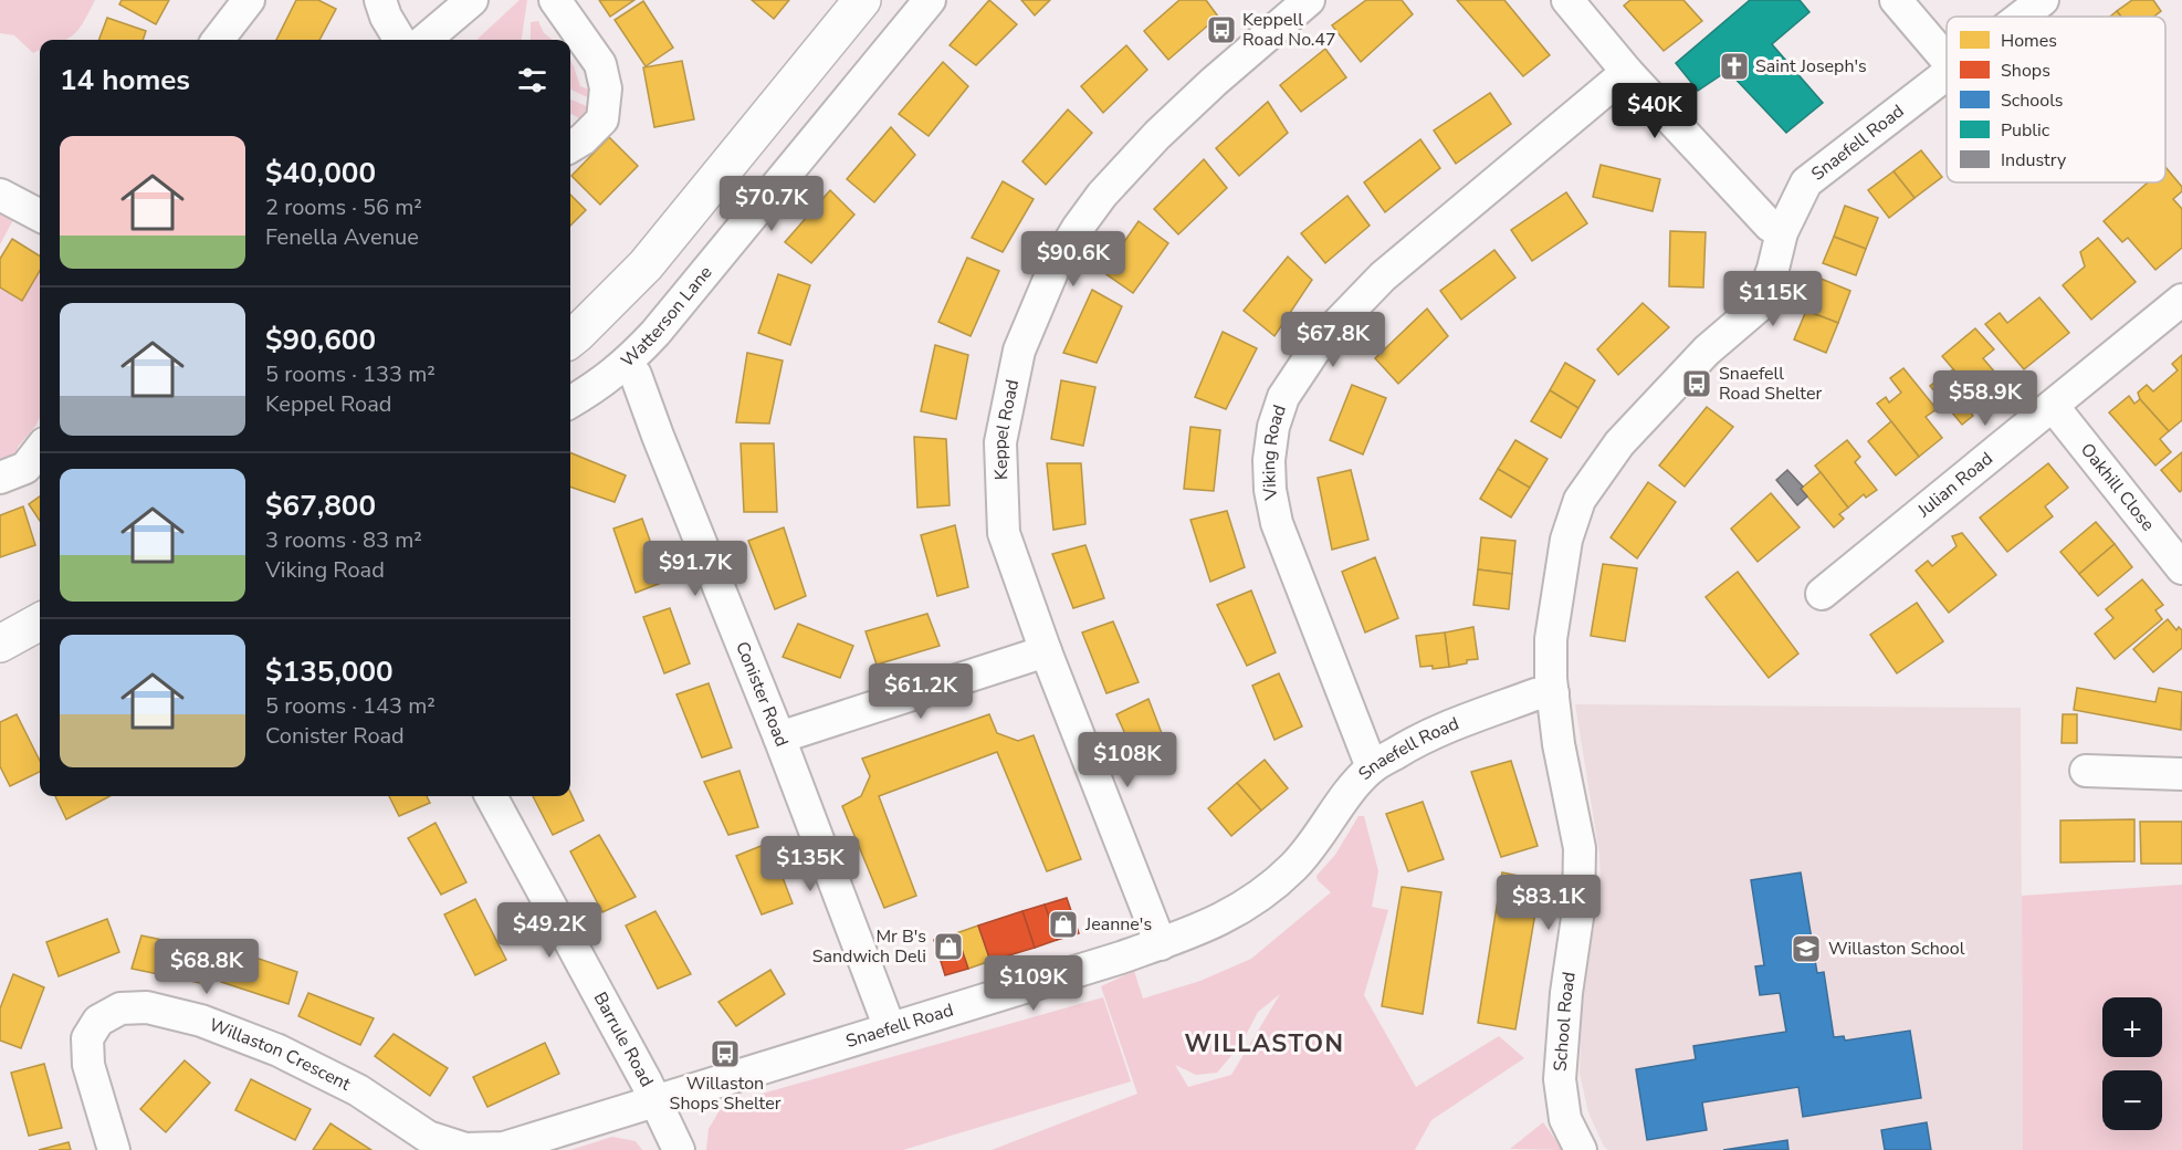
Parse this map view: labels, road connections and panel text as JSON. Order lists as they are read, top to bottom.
{
  "streets": {
    "street": [
      "Snaefell Road",
      "Watterson Lane",
      "Keppel Road",
      "Viking Road",
      "Julian Road",
      "Oakhill Close",
      "Conister Road",
      "School Road",
      "Barrule Road",
      "Willaston Crescent"
    ]
  },
  "crossings": [
    ["Snaefell Road", "Keppel Road"],
    ["Snaefell Road", "Viking Road"],
    ["Snaefell Road", "Conister Road"],
    ["Snaefell Road", "School Road"],
    ["Snaefell Road", "Barrule Road"],
    ["Snaefell Road", "Willaston Crescent"],
    ["Watterson Lane", "Conister Road"],
    ["Julian Road", "Oakhill Close"]
  ],
  "districts": ["WILLASTON"],
  "places": {
    "bus stop": ["Keppell Road No.47", "Snaefell Road Shelter", "Willaston Shops Shelter"],
    "church": ["Saint Joseph's"],
    "shop": ["Jeanne's", "Mr B's Sandwich Deli"],
    "school or university": ["Willaston School"]
  },
  "legend": [
    "Homes",
    "Shops",
    "Schools",
    "Public",
    "Industry"
  ],
  "page": {
    "heading": "14 homes",
    "price": [
      "$40K",
      "$70.7K",
      "$90.6K",
      "$115K",
      "$67.8K",
      "$58.9K",
      "$91.7K",
      "$61.2K",
      "$108K",
      "$135K",
      "$83.1K",
      "$49.2K",
      "$68.8K",
      "$109K"
    ],
    "list": [
      {
        "name": "$40,000",
        "note": "2 rooms · 56 m² · Fenella Avenue"
      },
      {
        "name": "$90,600",
        "note": "5 rooms · 133 m² · Keppel Road"
      },
      {
        "name": "$67,800",
        "note": "3 rooms · 83 m² · Viking Road"
      },
      {
        "name": "$135,000",
        "note": "5 rooms · 143 m² · Conister Road"
      }
    ],
    "map_buttons": ["+", "−"]
  }
}
